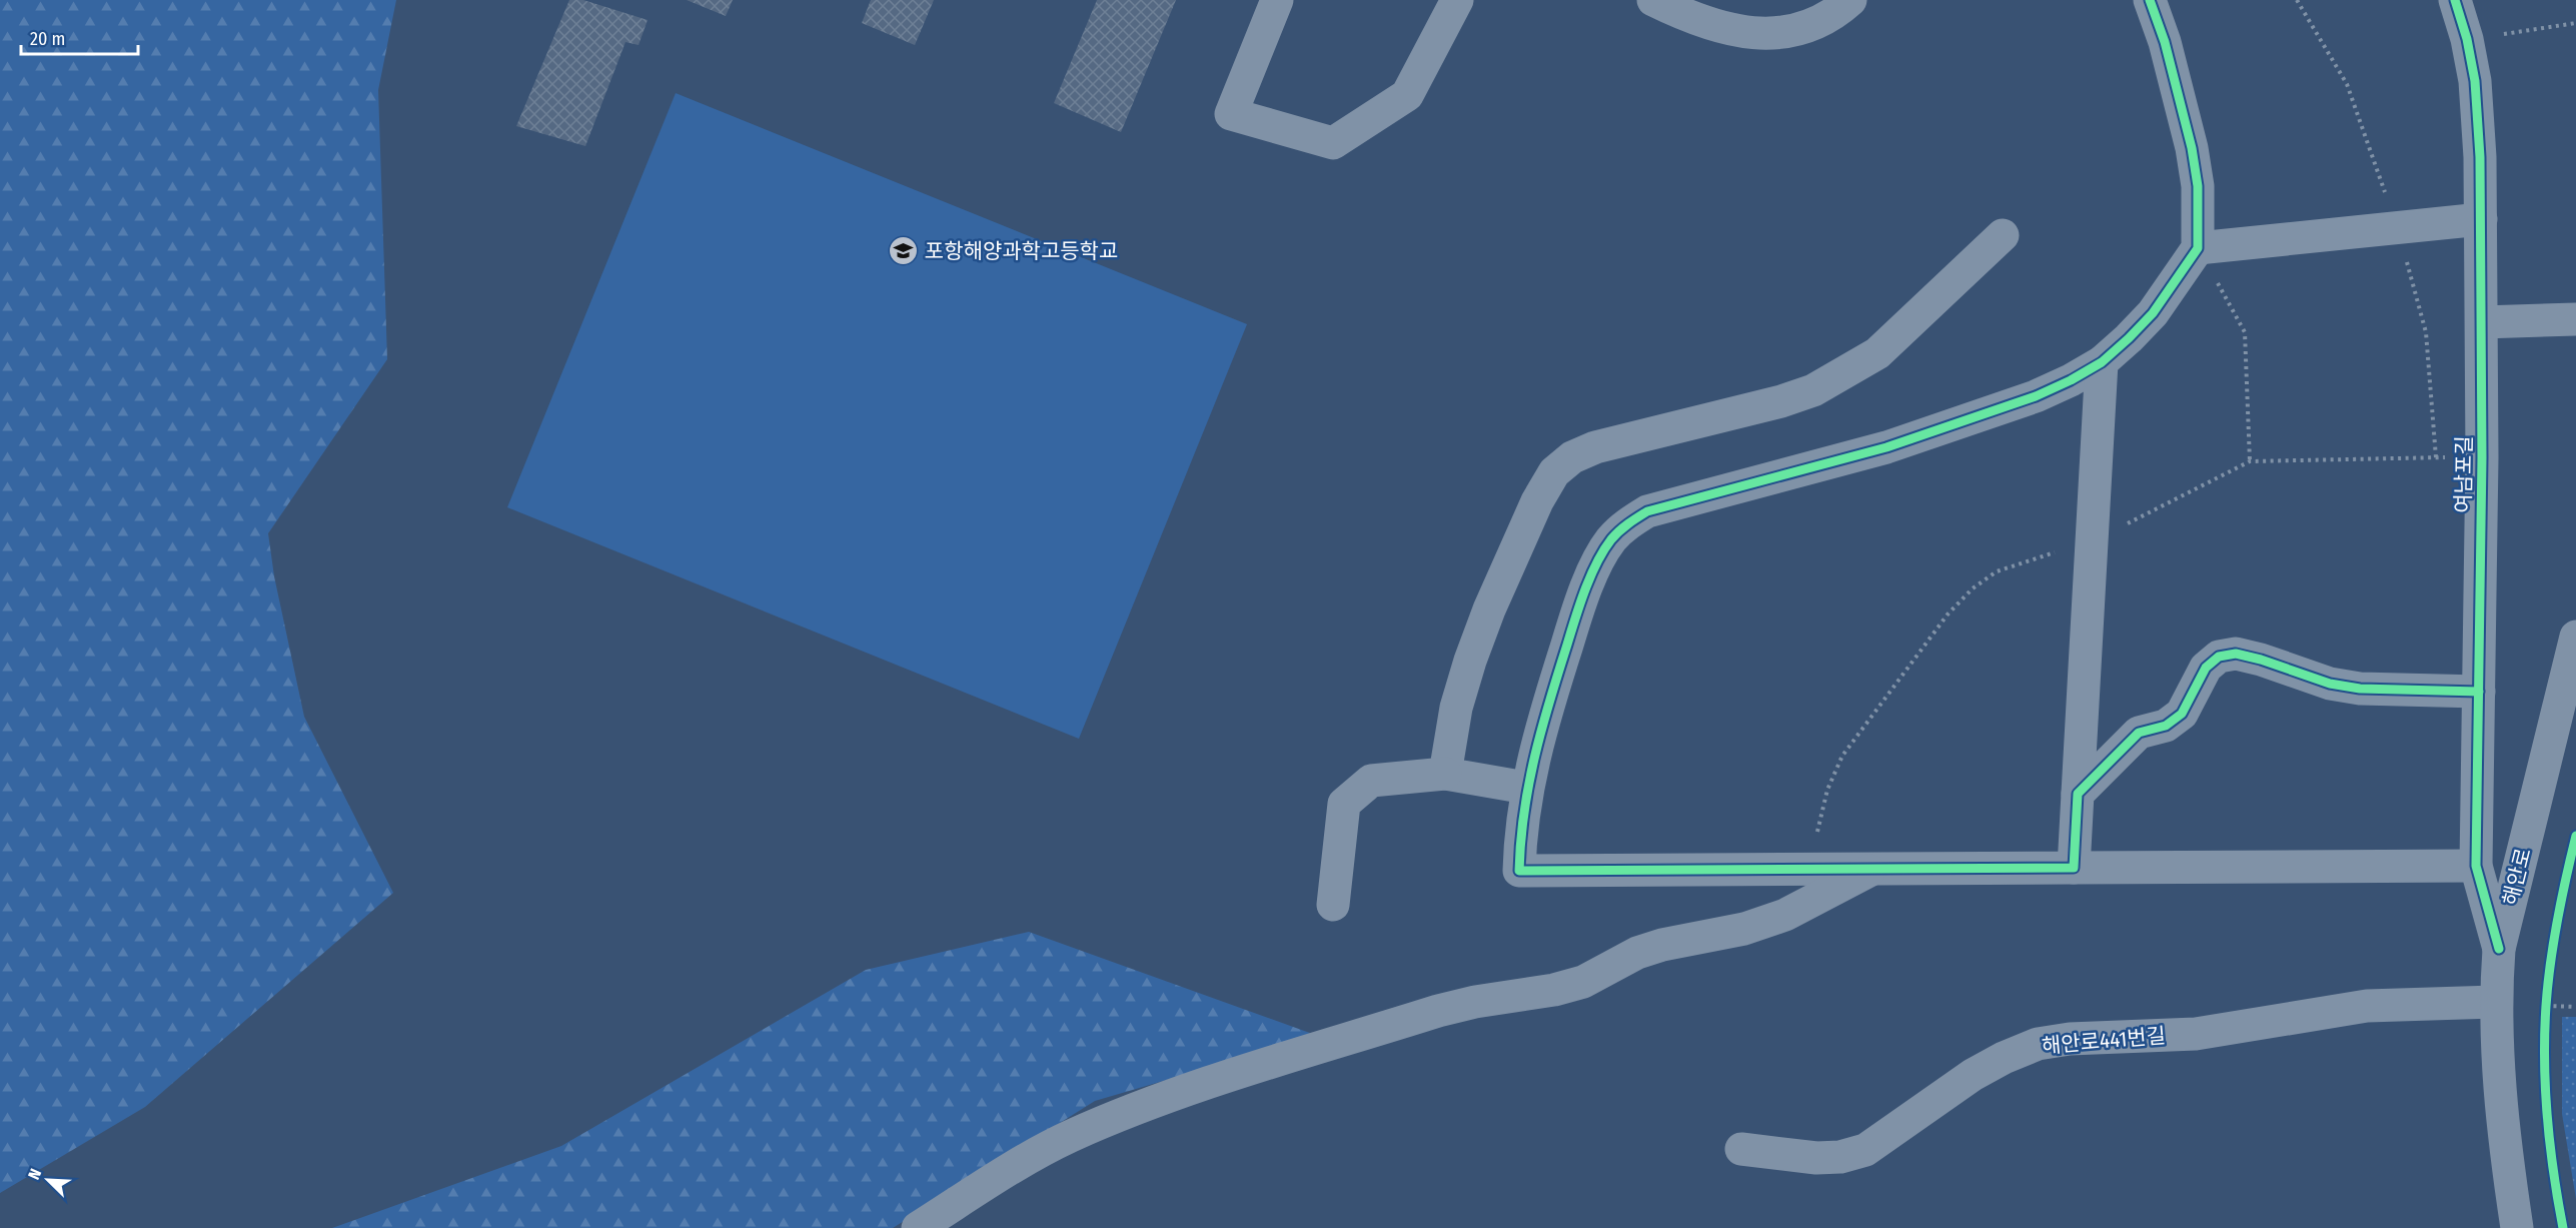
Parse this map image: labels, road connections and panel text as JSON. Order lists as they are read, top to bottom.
{
  "streets": {
    "street": ["여남포길", "해안로", "해안로441번길"]
  },
  "crossings": [
    ["여남포길", "해안로"],
    ["해안로", "해안로441번길"]
  ],
  "places": {
    "school or university": ["포항해양과학고등학교"]
  },
  "scale_bar": "20 m",
  "north": "top left"
}
